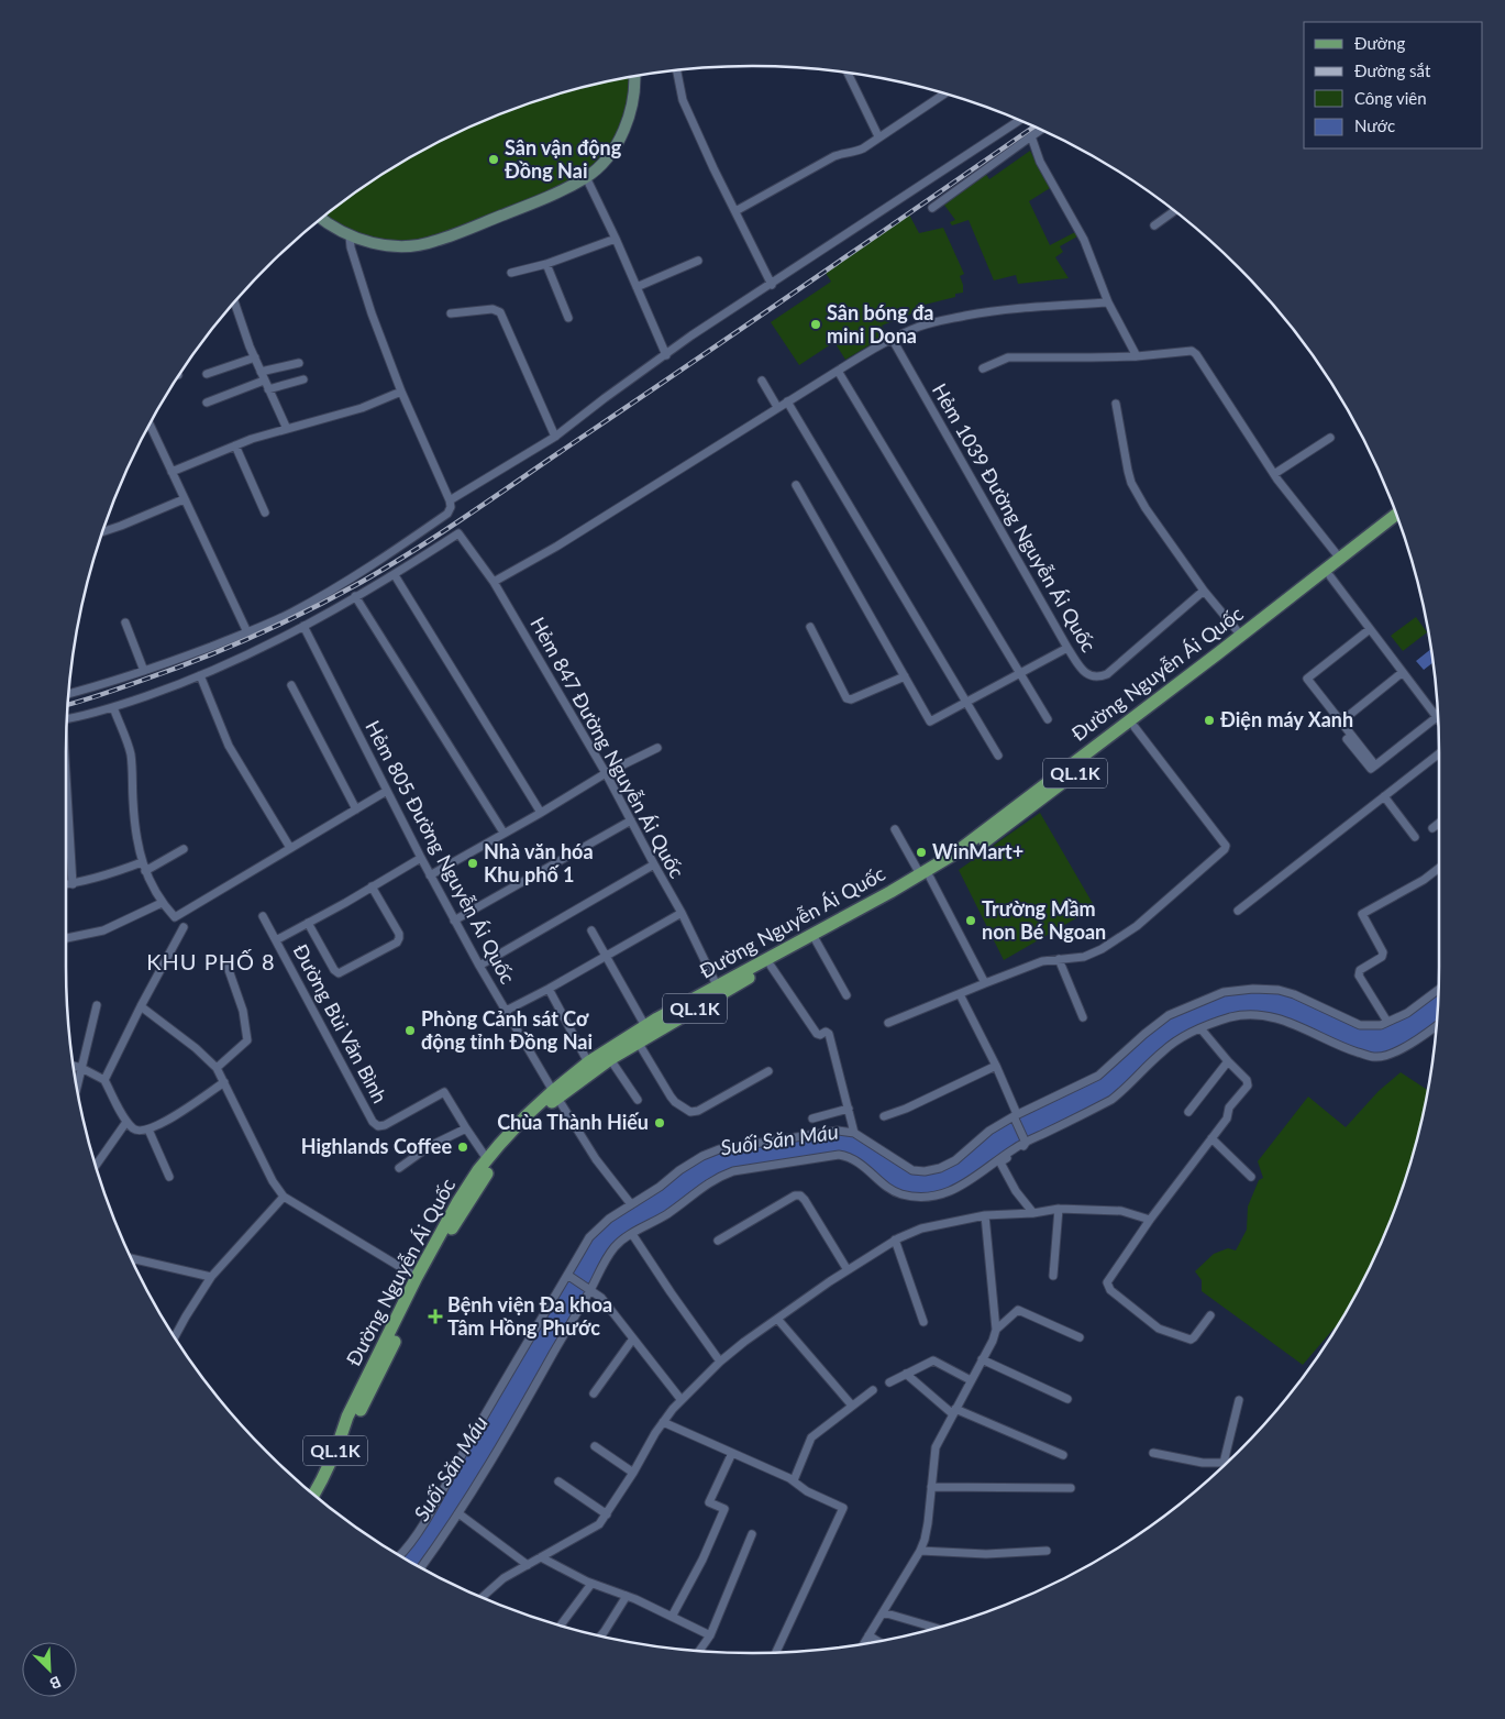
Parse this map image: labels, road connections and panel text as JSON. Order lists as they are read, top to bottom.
{
  "streets": {
    "main road": ["Đường Nguyễn Ái Quốc", "QL.1K"],
    "street": [
      "Hẻm 1039 Đường Nguyễn Ái Quốc",
      "Hẻm 847 Đường Nguyễn Ái Quốc",
      "Hẻm 805 Đường Nguyễn Ái Quốc",
      "Đường Bùi Văn Bình"
    ]
  },
  "crossings": [
    ["Đường Nguyễn Ái Quốc", "Hẻm 847 Đường Nguyễn Ái Quốc"],
    ["Đường Nguyễn Ái Quốc", "Hẻm 805 Đường Nguyễn Ái Quốc"],
    ["Đường Nguyễn Ái Quốc", "Đường Bùi Văn Bình"]
  ],
  "districts": ["KHU PHỐ 8"],
  "water": ["Suối Săn Máu"],
  "places": {
    "other": [
      "Sân vận động Đồng Nai",
      "Sân bóng đa mini Dona",
      "Điện máy Xanh",
      "WinMart+",
      "Nhà văn hóa Khu phố 1",
      "Trường Mầm non Bé Ngoan",
      "Phòng Cảnh sát Cơ động tỉnh Đồng Nai",
      "Chùa Thành Hiếu",
      "Highlands Coffee"
    ],
    "health": ["Bệnh viện Đa khoa Tâm Hồng Phước"]
  },
  "legend": [
    "Đường",
    "Đường sắt",
    "Công viên",
    "Nước"
  ],
  "north": "bottom right"
}
